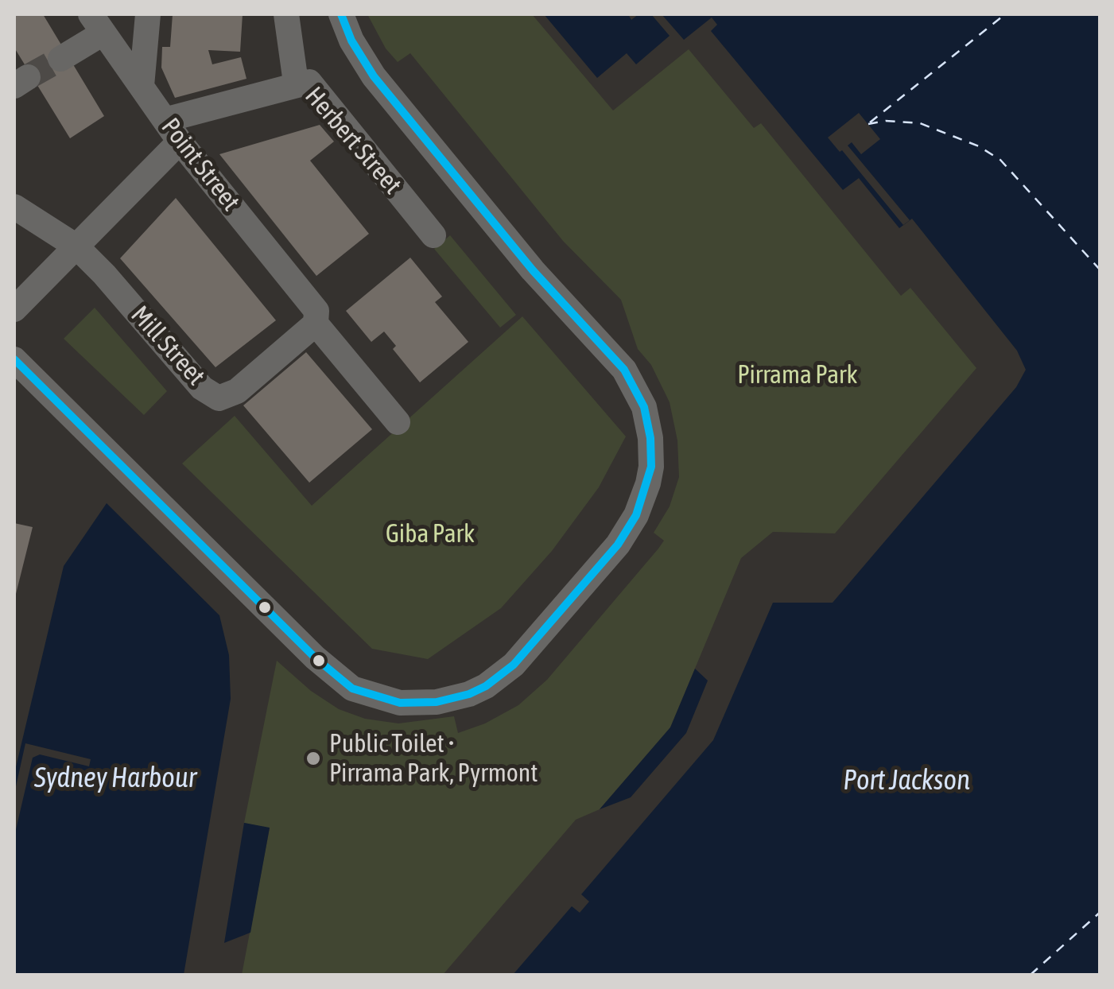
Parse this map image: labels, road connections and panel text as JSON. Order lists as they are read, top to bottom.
{
  "streets": {
    "street": ["Herbert Street", "Point Street", "Mill Street"]
  },
  "crossings": [
    ["Herbert Street", "Point Street"],
    ["Point Street", "Mill Street"]
  ],
  "water": ["Sydney Harbour", "Port Jackson"],
  "parks": ["Pirrama Park", "Giba Park"],
  "places": ["Public Toilet • Pirrama Park, Pyrmont"]
}
